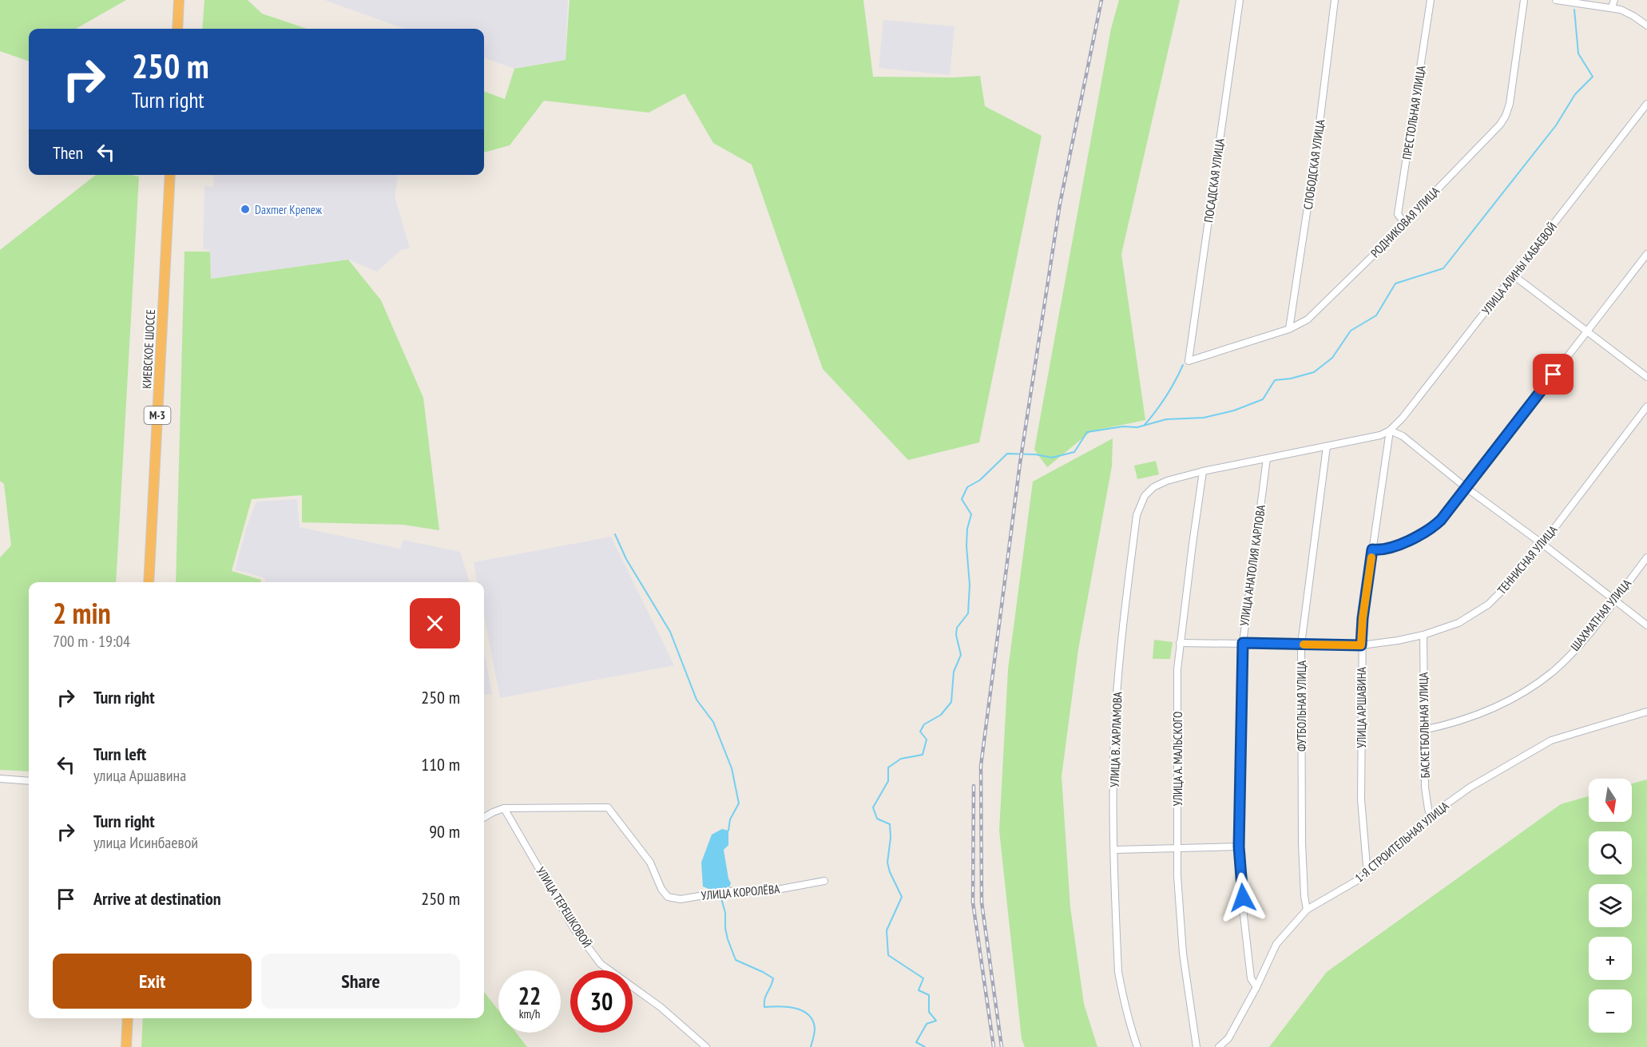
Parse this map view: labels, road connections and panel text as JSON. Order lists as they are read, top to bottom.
{
  "streets": {
    "highway": ["КИЕВСКОЕ ШОССЕ", "М-3"],
    "street": [
      "ПРЕСТОЛЬНАЯ УЛИЦА",
      "СЛОБОДСКАЯ УЛИЦА",
      "ПОСАДСКАЯ УЛИЦА",
      "РОДНИКОВАЯ УЛИЦА",
      "УЛИЦА АЛИНЫ КАБАЕВОЙ",
      "ТЕННИСНАЯ УЛИЦА",
      "УЛИЦА АНАТОЛИЯ КАРПОВА",
      "ШАХМАТНАЯ УЛИЦА",
      "ФУТБОЛЬНАЯ УЛИЦА",
      "УЛИЦА АРШАВИНА",
      "БАСКЕТБОЛЬНАЯ УЛИЦА",
      "УЛИЦА В. ХАРЛАМОВА",
      "УЛИЦА А. МАЛЬСКОГО",
      "1-Я СТРОИТЕЛЬНАЯ УЛИЦА",
      "УЛИЦА КОРОЛЁВА",
      "УЛИЦА ТЕРЕШКОВОЙ"
    ]
  },
  "crossings": [
    ["ПРЕСТОЛЬНАЯ УЛИЦА", "РОДНИКОВАЯ УЛИЦА"],
    ["СЛОБОДСКАЯ УЛИЦА", "РОДНИКОВАЯ УЛИЦА"],
    ["ПОСАДСКАЯ УЛИЦА", "РОДНИКОВАЯ УЛИЦА"],
    ["УЛИЦА АЛИНЫ КАБАЕВОЙ", "УЛИЦА АРШАВИНА"],
    ["УЛИЦА АЛИНЫ КАБАЕВОЙ", "УЛИЦА В. ХАРЛАМОВА"],
    ["ТЕННИСНАЯ УЛИЦА", "УЛИЦА АНАТОЛИЯ КАРПОВА"],
    ["ТЕННИСНАЯ УЛИЦА", "ФУТБОЛЬНАЯ УЛИЦА"],
    ["ТЕННИСНАЯ УЛИЦА", "УЛИЦА АРШАВИНА"],
    ["ТЕННИСНАЯ УЛИЦА", "БАСКЕТБОЛЬНАЯ УЛИЦА"],
    ["ТЕННИСНАЯ УЛИЦА", "УЛИЦА А. МАЛЬСКОГО"],
    ["УЛИЦА АНАТОЛИЯ КАРПОВА", "УЛИЦА В. ХАРЛАМОВА"],
    ["УЛИЦА АНАТОЛИЯ КАРПОВА", "1-Я СТРОИТЕЛЬНАЯ УЛИЦА"],
    ["ШАХМАТНАЯ УЛИЦА", "БАСКЕТБОЛЬНАЯ УЛИЦА"],
    ["ФУТБОЛЬНАЯ УЛИЦА", "УЛИЦА В. ХАРЛАМОВА"],
    ["ФУТБОЛЬНАЯ УЛИЦА", "1-Я СТРОИТЕЛЬНАЯ УЛИЦА"],
    ["УЛИЦА АРШАВИНА", "УЛИЦА В. ХАРЛАМОВА"],
    ["УЛИЦА АРШАВИНА", "1-Я СТРОИТЕЛЬНАЯ УЛИЦА"],
    ["БАСКЕТБОЛЬНАЯ УЛИЦА", "1-Я СТРОИТЕЛЬНАЯ УЛИЦА"],
    ["УЛИЦА В. ХАРЛАМОВА", "УЛИЦА А. МАЛЬСКОГО"],
    ["УЛИЦА КОРОЛЁВА", "УЛИЦА ТЕРЕШКОВОЙ"]
  ],
  "places": ["Daxmer Крепеж"],
  "north": "bottom",
  "page": {
    "turn": ["250 m", "Turn right"],
    "then": "Then",
    "heading": ["2 min", "700 m · 19:04"],
    "list": [
      {
        "name": "Turn right",
        "value": "250 m"
      },
      {
        "name": "Turn left",
        "note": "улица Аршавина",
        "value": "110 m"
      },
      {
        "name": "Turn right",
        "note": "улица Исинбаевой",
        "value": "90 m"
      },
      {
        "name": "Arrive at destination",
        "value": "250 m"
      }
    ],
    "map_buttons": ["+", "−"],
    "buttons": ["Exit", "Share"],
    "speed": "22 km/h",
    "limit": "30"
  }
}
